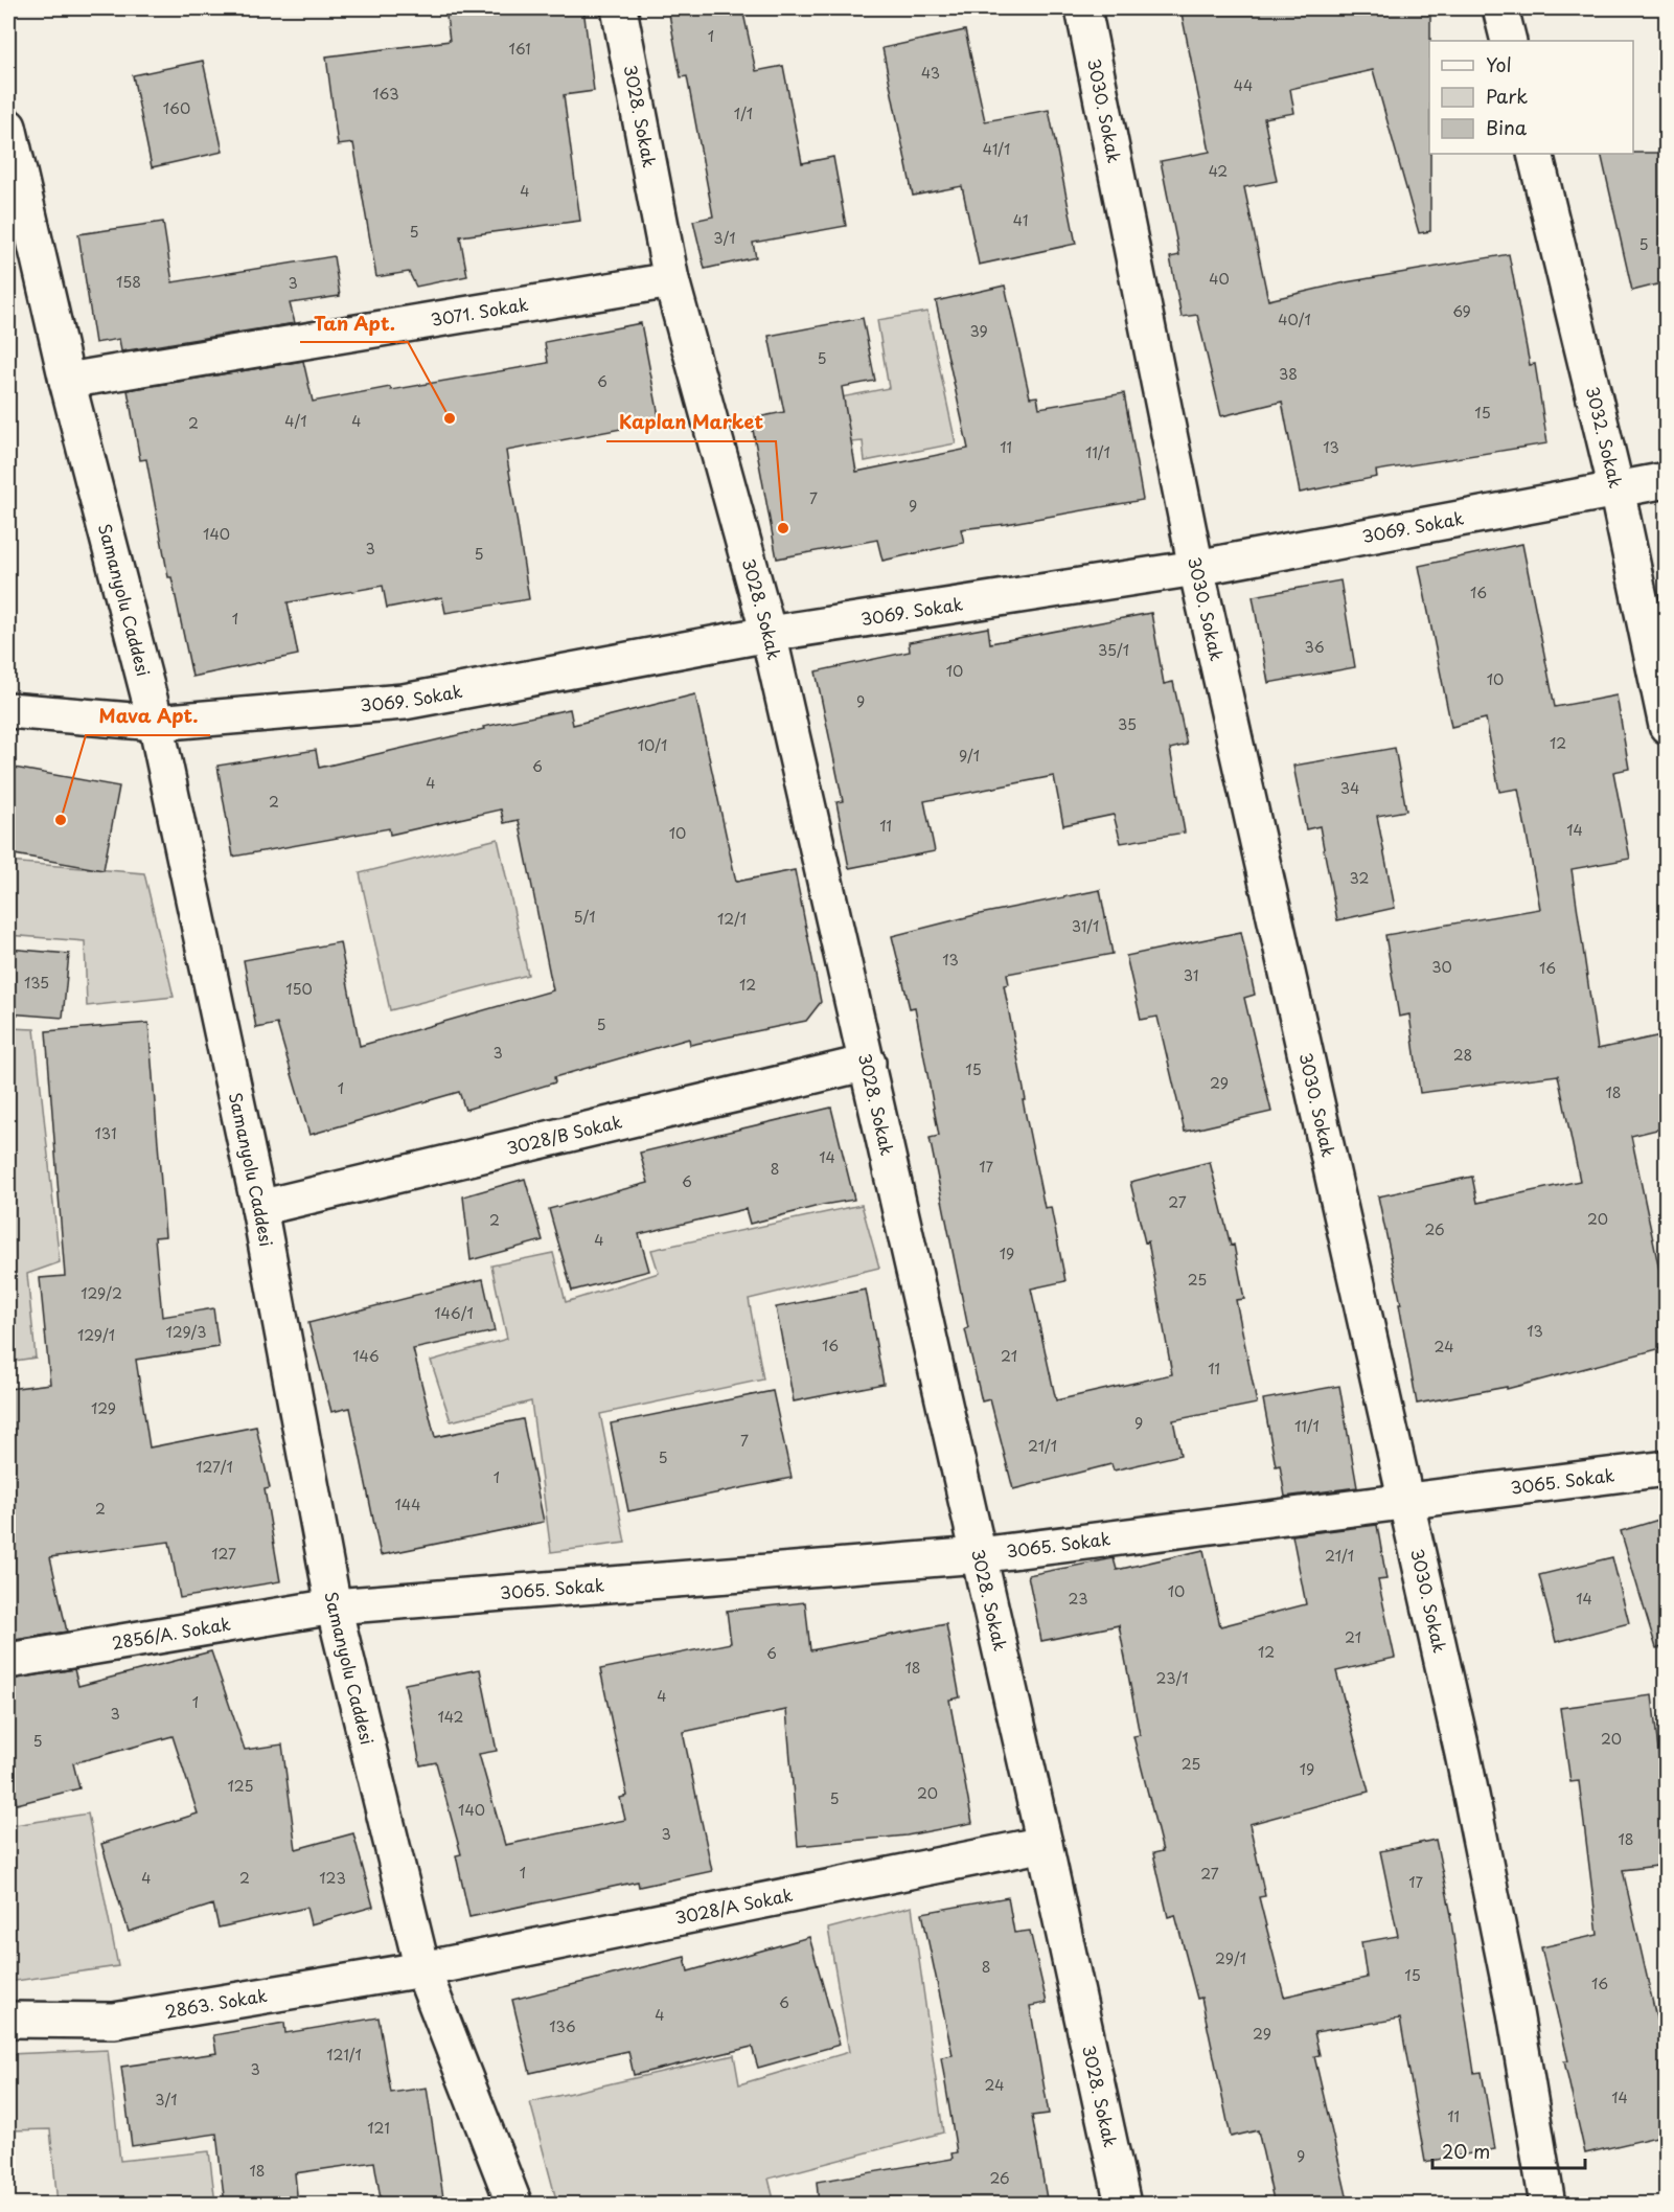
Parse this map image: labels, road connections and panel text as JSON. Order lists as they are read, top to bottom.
{
  "streets": {
    "street": [
      "3030. Sokak",
      "3028. Sokak",
      "3071. Sokak",
      "3032. Sokak",
      "3069. Sokak",
      "Samanyolu Caddesi",
      "3028/B Sokak",
      "3065. Sokak",
      "2856/A. Sokak",
      "3028/A Sokak",
      "2863. Sokak"
    ]
  },
  "crossings": [
    ["3030. Sokak", "3069. Sokak"],
    ["3030. Sokak", "3065. Sokak"],
    ["3028. Sokak", "3071. Sokak"],
    ["3028. Sokak", "3069. Sokak"],
    ["3028. Sokak", "3028/B Sokak"],
    ["3028. Sokak", "3065. Sokak"],
    ["3028. Sokak", "3028/A Sokak"],
    ["3071. Sokak", "Samanyolu Caddesi"],
    ["3032. Sokak", "3069. Sokak"],
    ["3069. Sokak", "Samanyolu Caddesi"],
    ["Samanyolu Caddesi", "3028/B Sokak"],
    ["Samanyolu Caddesi", "3065. Sokak"],
    ["Samanyolu Caddesi", "2856/A. Sokak"],
    ["Samanyolu Caddesi", "3028/A Sokak"],
    ["Samanyolu Caddesi", "2863. Sokak"],
    ["3065. Sokak", "2856/A. Sokak"],
    ["3028/A Sokak", "2863. Sokak"]
  ],
  "places": ["Tan Apt.", "Kaplan Market", "Mava Apt."],
  "house_numbers": [
    "1",
    "161",
    "43",
    "44",
    "163",
    "160",
    "1/1",
    "41/1",
    "42",
    "4",
    "41",
    "5",
    "3/1",
    "5",
    "40",
    "158",
    "3",
    "69",
    "40/1",
    "39",
    "5",
    "38",
    "6",
    "15",
    "4/1",
    "4",
    "2",
    "11",
    "13",
    "11/1",
    "7",
    "9",
    "140",
    "3",
    "5",
    "16",
    "1",
    "36",
    "35/1",
    "10",
    "10",
    "9",
    "35",
    "12",
    "10/1",
    "9/1",
    "6",
    "4",
    "34",
    "2",
    "11",
    "14",
    "10",
    "32",
    "5/1",
    "12/1",
    "31/1",
    "13",
    "30",
    "16",
    "31",
    "135",
    "12",
    "150",
    "5",
    "3",
    "28",
    "15",
    "29",
    "1",
    "18",
    "131",
    "14",
    "17",
    "8",
    "6",
    "27",
    "20",
    "2",
    "26",
    "4",
    "19",
    "25",
    "129/2",
    "146/1",
    "13",
    "129/3",
    "129/1",
    "16",
    "24",
    "146",
    "21",
    "11",
    "129",
    "9",
    "11/1",
    "7",
    "21/1",
    "5",
    "127/1",
    "1",
    "144",
    "2",
    "127",
    "21/1",
    "10",
    "23",
    "14",
    "21",
    "12",
    "6",
    "18",
    "23/1",
    "4",
    "1",
    "3",
    "142",
    "20",
    "5",
    "25",
    "19",
    "125",
    "20",
    "5",
    "140",
    "3",
    "18",
    "1",
    "27",
    "4",
    "2",
    "123",
    "17",
    "29/1",
    "8",
    "15",
    "16",
    "6",
    "4",
    "136",
    "29",
    "121/1",
    "3",
    "24",
    "14",
    "3/1",
    "11",
    "121",
    "9",
    "18",
    "26"
  ],
  "legend": ["Yol", "Park", "Bina"],
  "scale_bar": "20 m"
}
